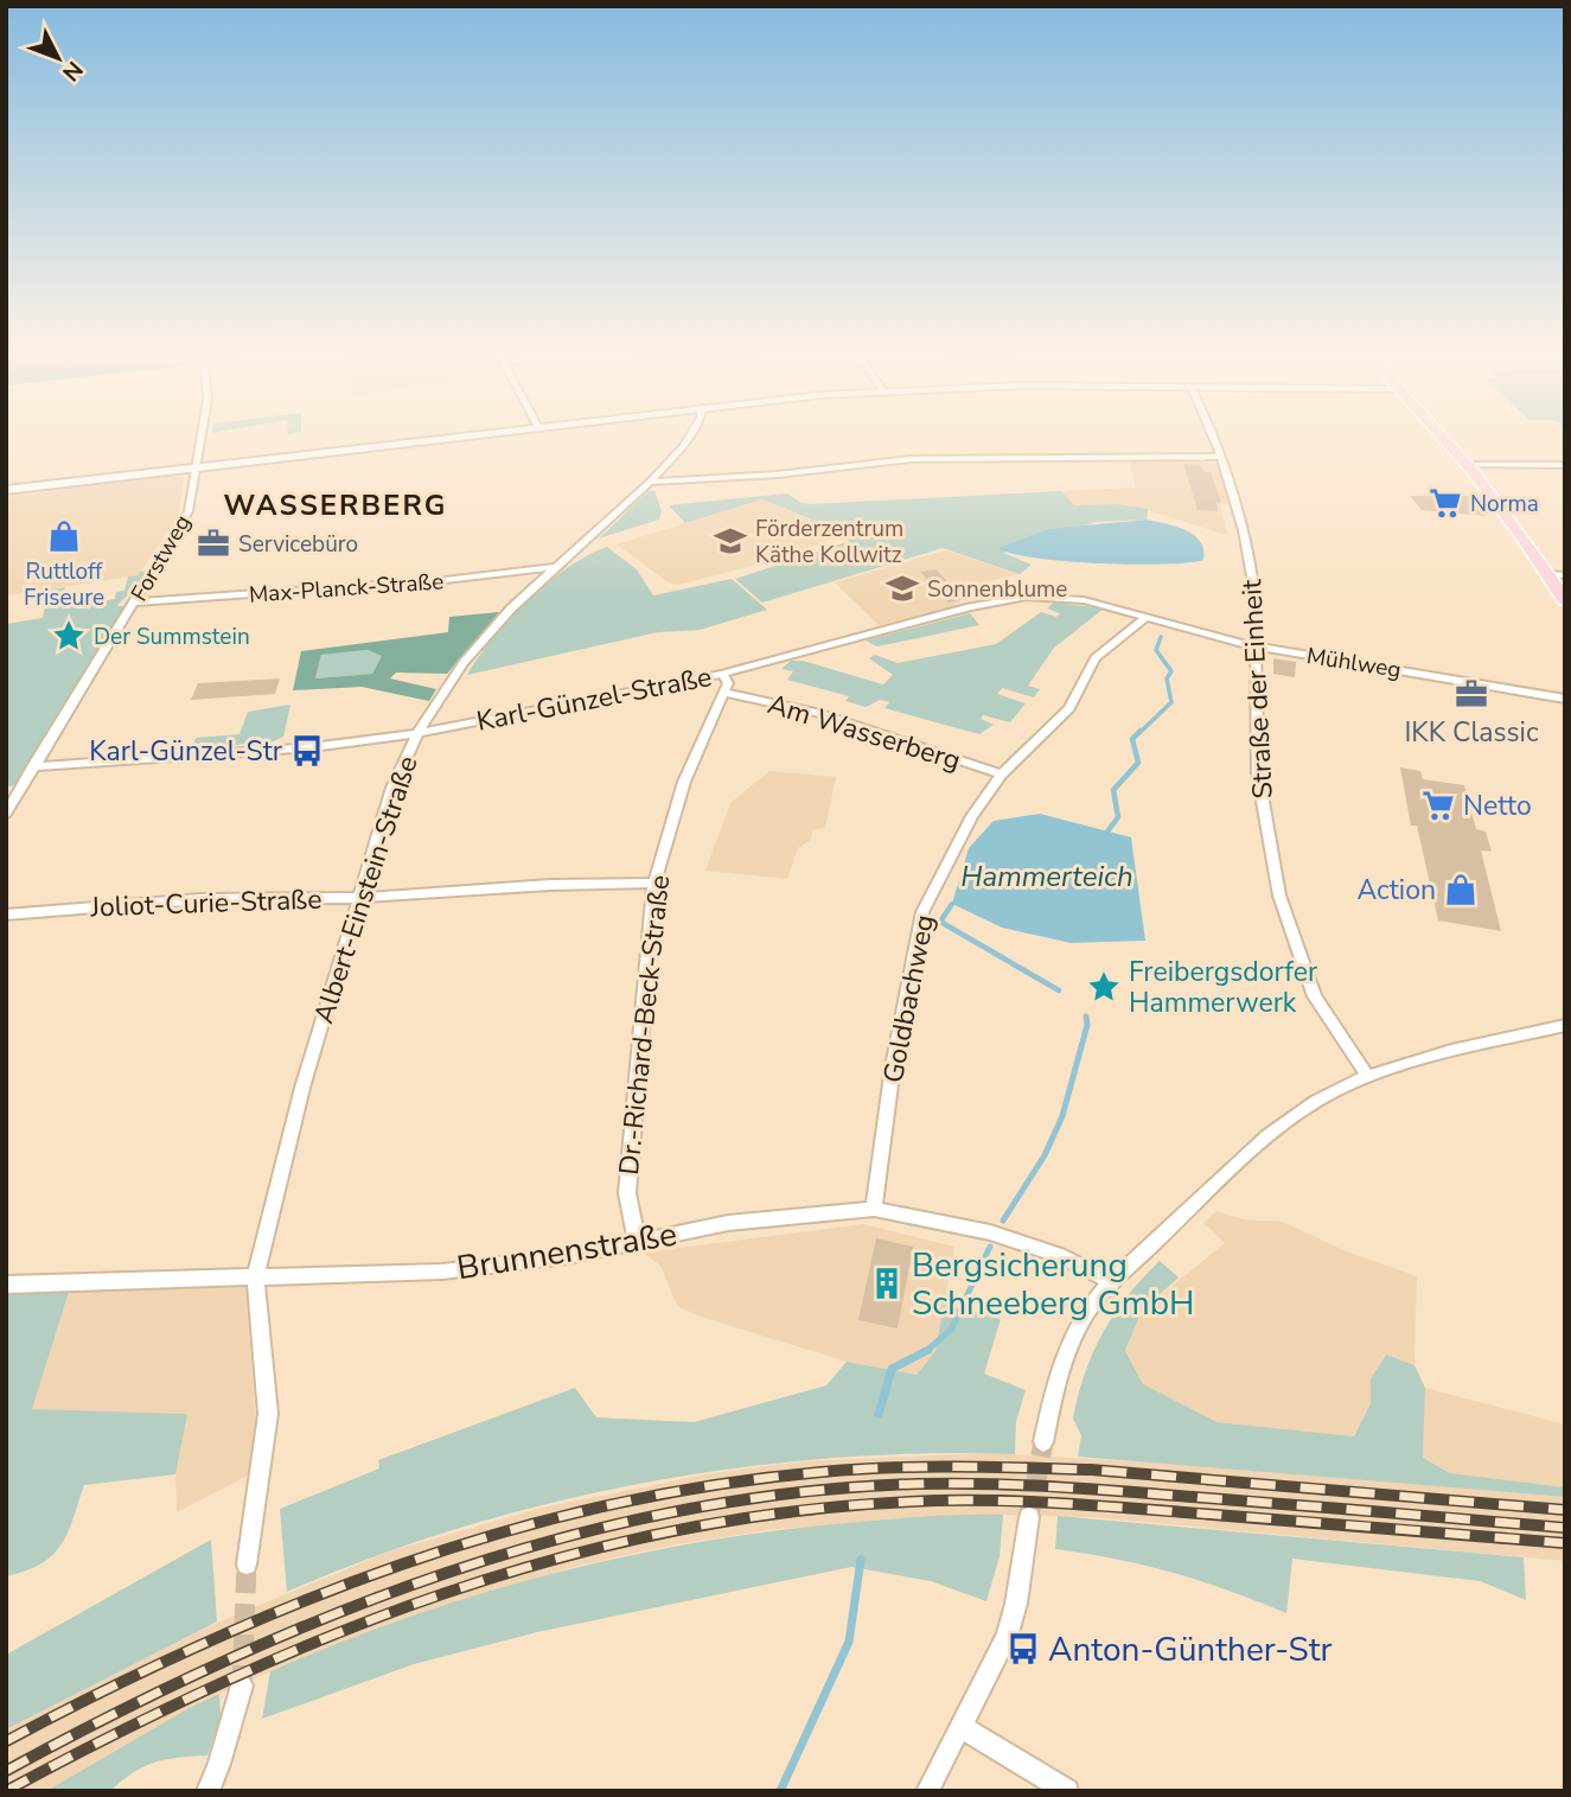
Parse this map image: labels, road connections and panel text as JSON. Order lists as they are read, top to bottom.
{
  "streets": {
    "street": [
      "Forstweg",
      "Max-Planck-Straße",
      "Mühlweg",
      "Straße der Einheit",
      "Karl-Günzel-Straße",
      "Am Wasserberg",
      "Albert-Einstein-Straße",
      "Joliot-Curie-Straße",
      "Goldbachweg",
      "Dr.-Richard-Beck-Straße",
      "Brunnenstraße"
    ]
  },
  "crossings": [
    ["Forstweg", "Max-Planck-Straße"],
    ["Forstweg", "Karl-Günzel-Straße"],
    ["Max-Planck-Straße", "Albert-Einstein-Straße"],
    ["Mühlweg", "Straße der Einheit"],
    ["Mühlweg", "Karl-Günzel-Straße"],
    ["Mühlweg", "Goldbachweg"],
    ["Karl-Günzel-Straße", "Albert-Einstein-Straße"],
    ["Karl-Günzel-Straße", "Goldbachweg"],
    ["Am Wasserberg", "Goldbachweg"],
    ["Am Wasserberg", "Dr.-Richard-Beck-Straße"],
    ["Albert-Einstein-Straße", "Joliot-Curie-Straße"],
    ["Albert-Einstein-Straße", "Brunnenstraße"],
    ["Joliot-Curie-Straße", "Dr.-Richard-Beck-Straße"],
    ["Goldbachweg", "Brunnenstraße"],
    ["Dr.-Richard-Beck-Straße", "Brunnenstraße"]
  ],
  "districts": ["WASSERBERG"],
  "water": ["Hammerteich"],
  "places": {
    "supermarket": ["Norma", "Netto"],
    "shop": ["Ruttloff Friseure", "Action"],
    "school or university": ["Förderzentrum Käthe Kollwitz", "Sonnenblume"],
    "office": ["Servicebüro", "IKK Classic"],
    "place": ["Der Summstein", "Freibergsdorfer Hammerwerk"],
    "bus stop": ["Karl-Günzel-Str", "Anton-Günther-Str"],
    "building": ["Bergsicherung Schneeberg GmbH"]
  },
  "north": "bottom right"
}
